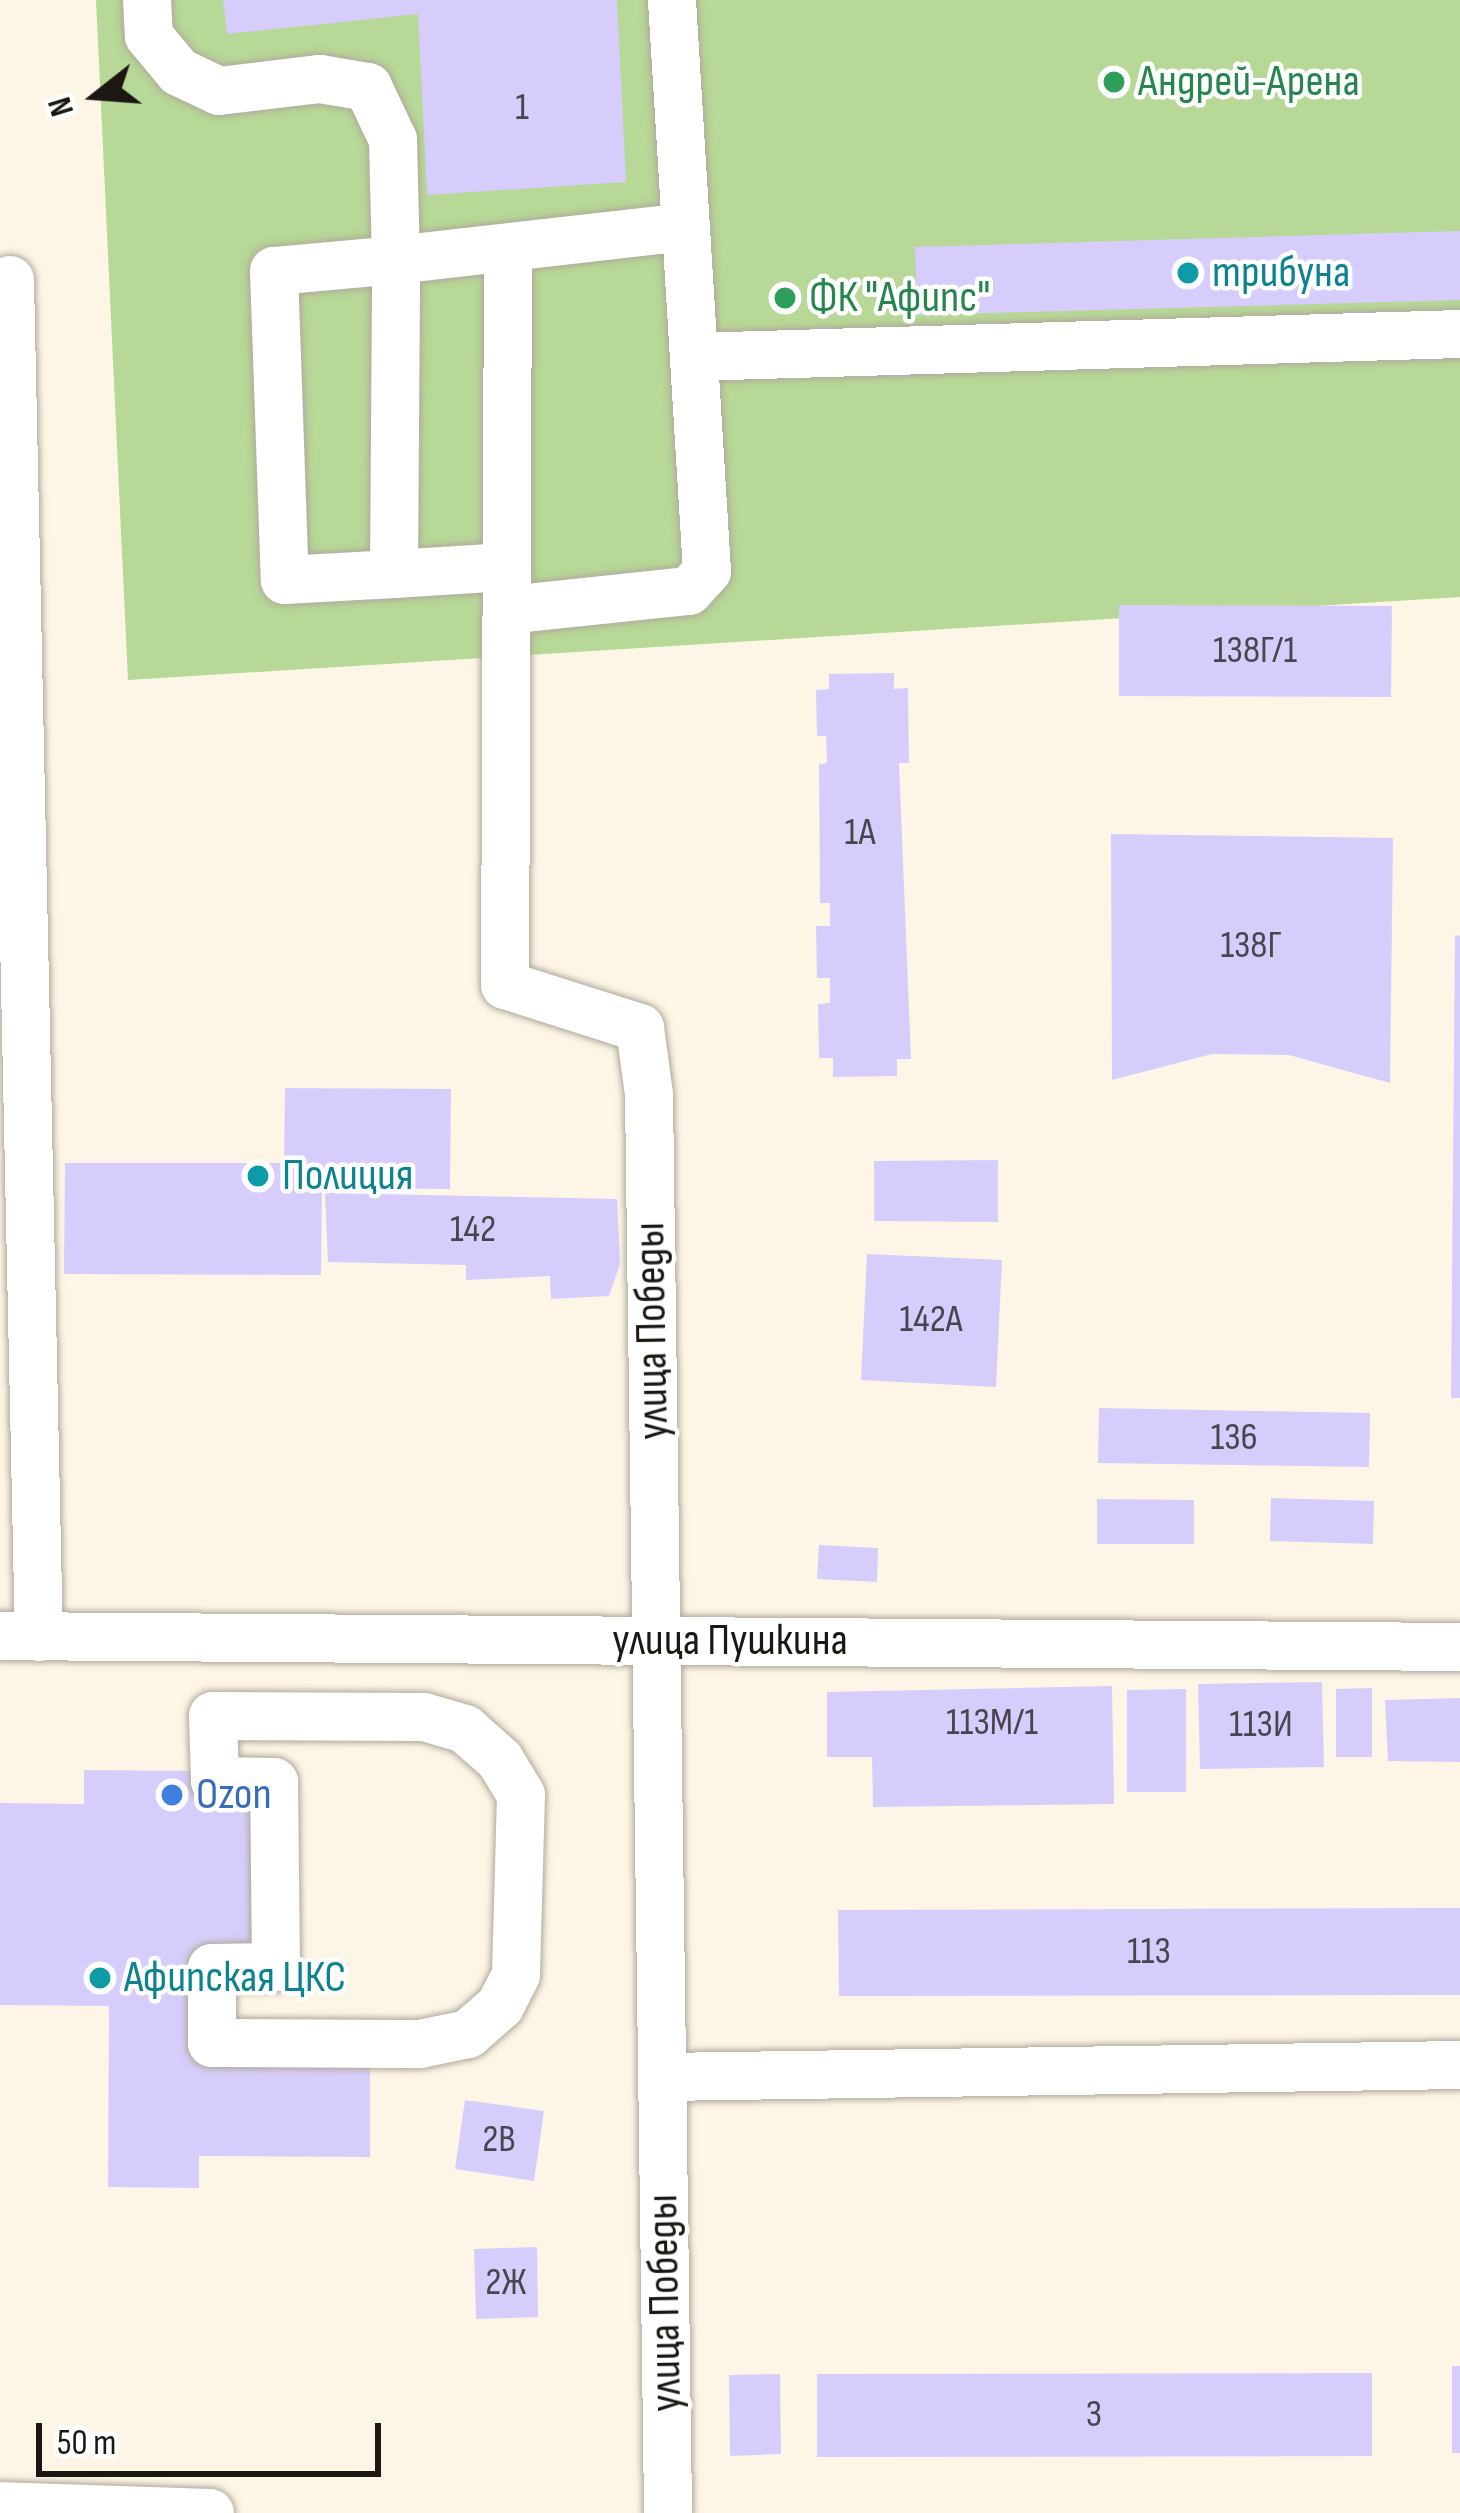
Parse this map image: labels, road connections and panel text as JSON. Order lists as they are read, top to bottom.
{
  "streets": {
    "street": ["улица Победы", "улица Пушкина"]
  },
  "crossings": [
    ["улица Победы", "улица Пушкина"]
  ],
  "places": [
    "Андрей-Арена",
    "трибуна",
    "ФК \"Афипс\"",
    "Полиция",
    "Ozon",
    "Афипская ЦКС"
  ],
  "house_numbers": [
    "1",
    "138Г/1",
    "1А",
    "138Г",
    "142",
    "142А",
    "136",
    "113М/1",
    "113И",
    "113",
    "2В",
    "2Ж",
    "3"
  ],
  "scale_bar": "50 m",
  "north": "left"
}
